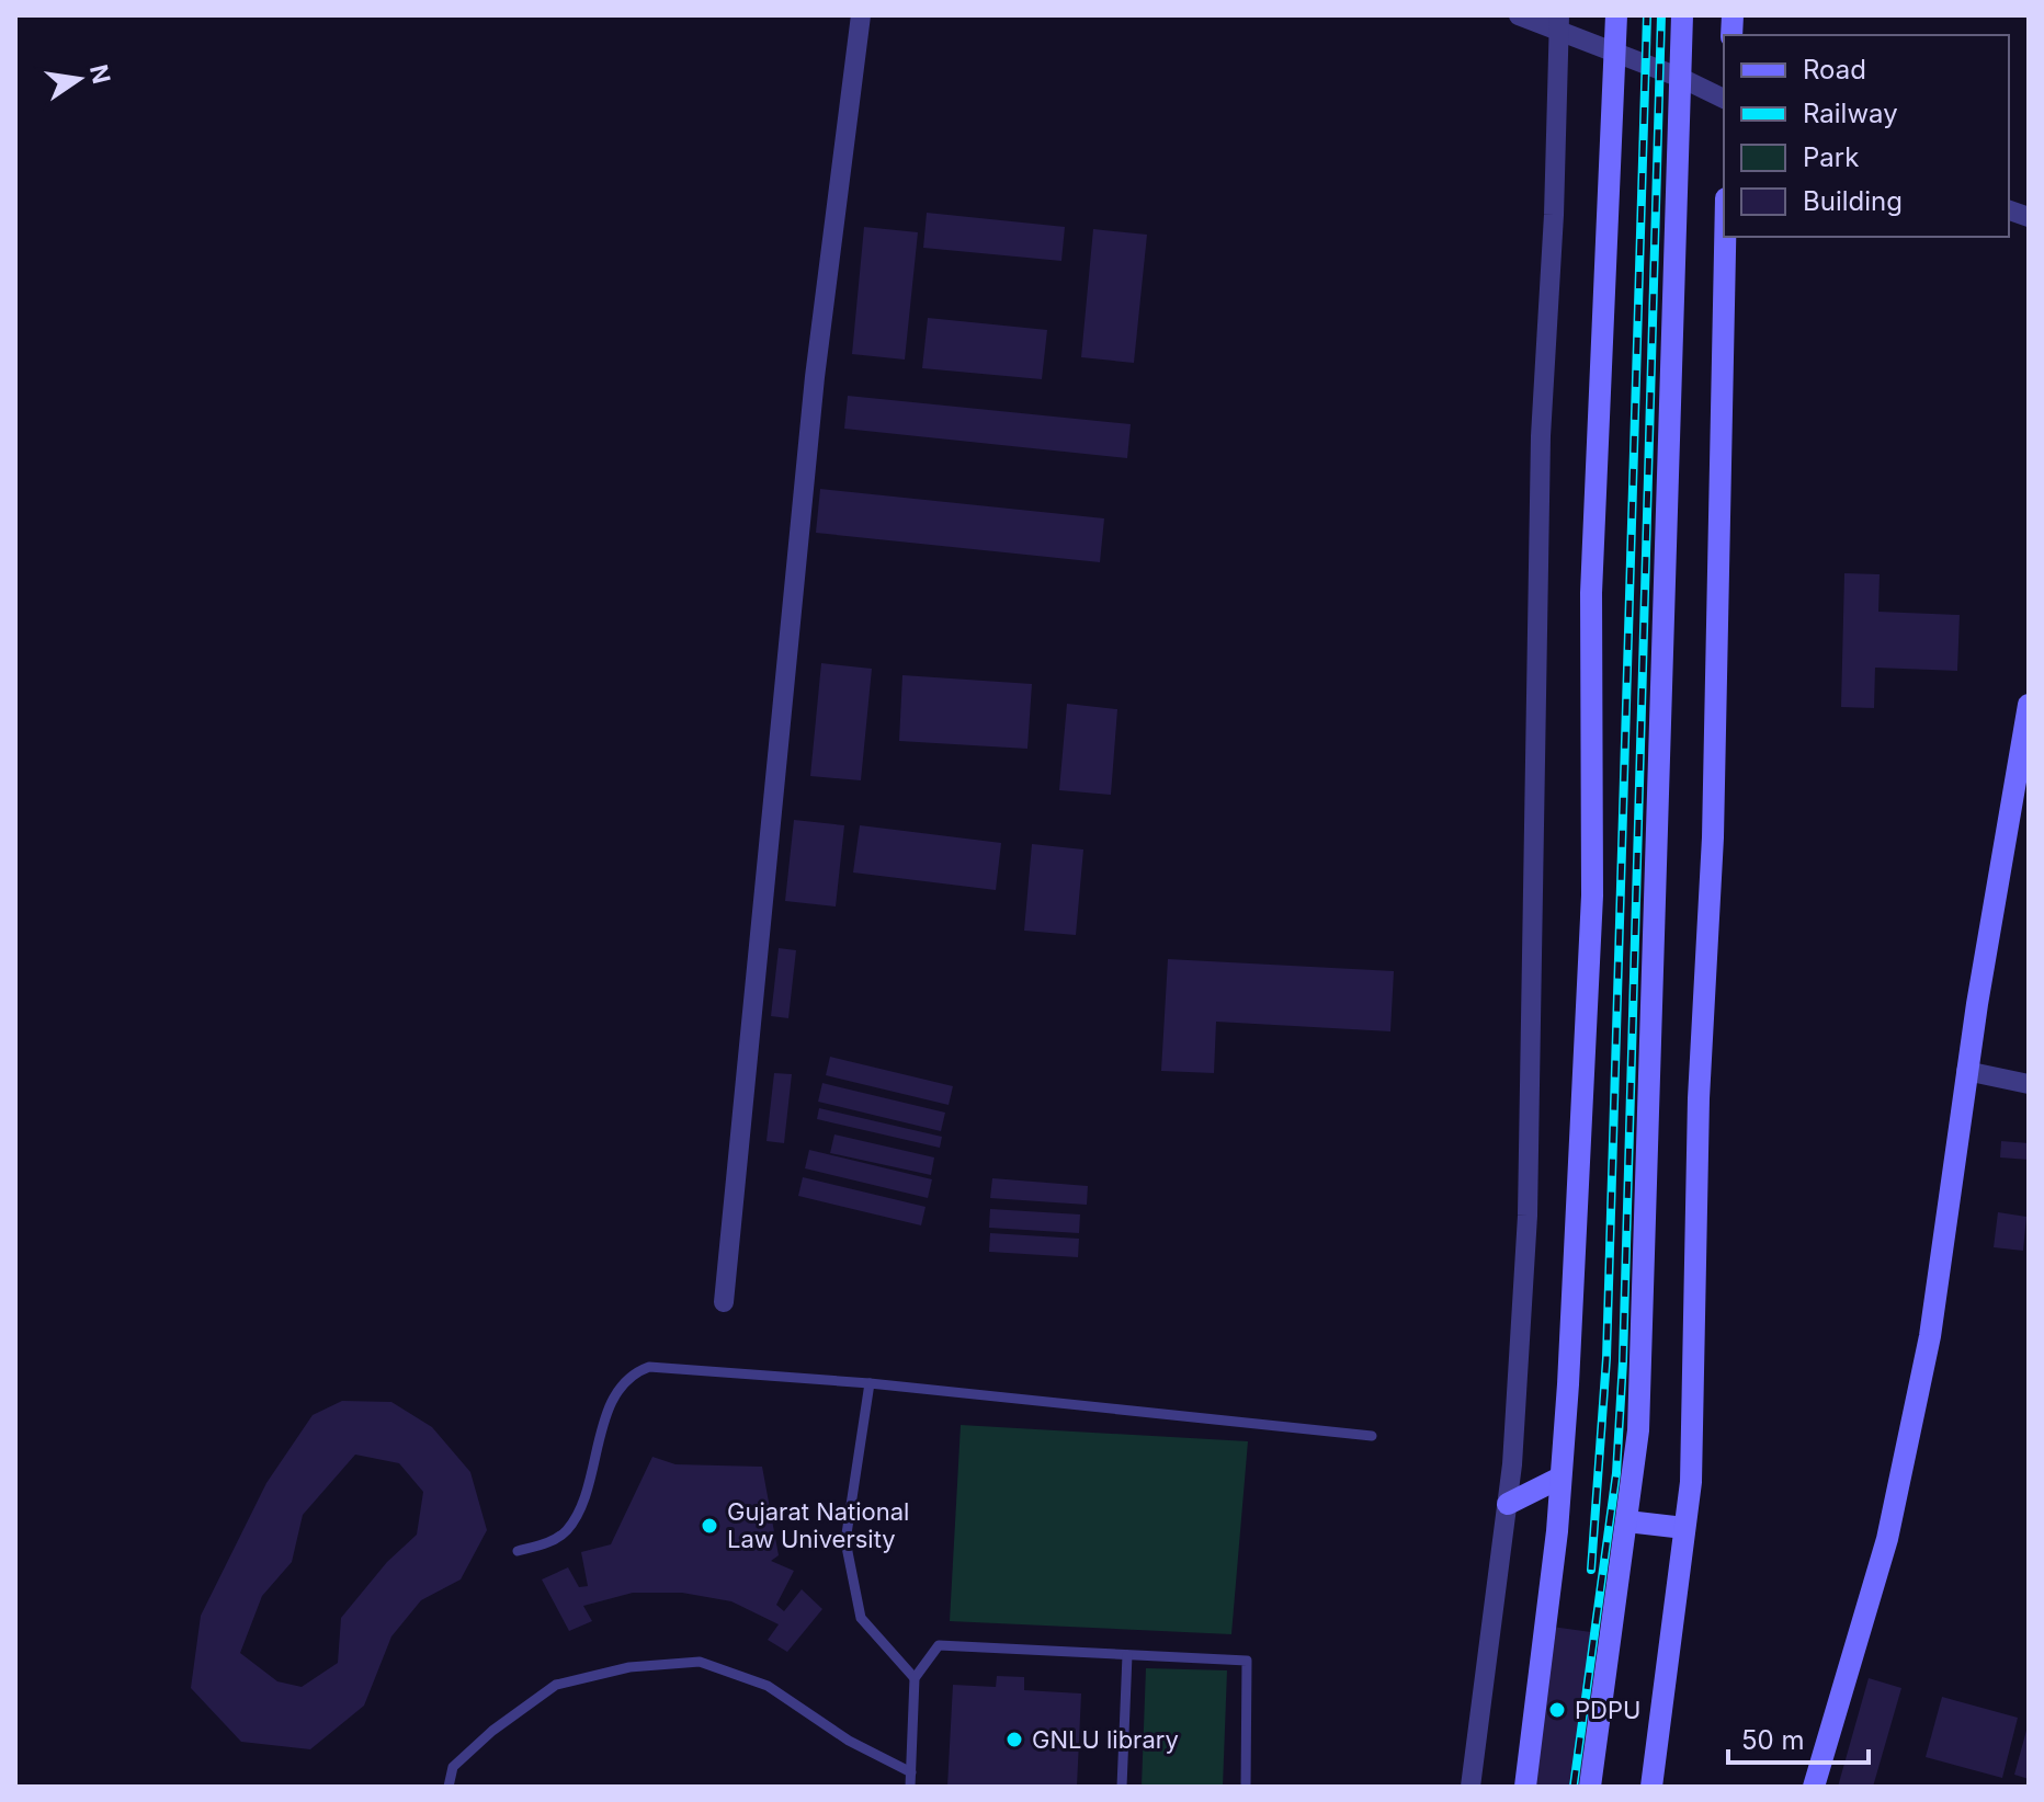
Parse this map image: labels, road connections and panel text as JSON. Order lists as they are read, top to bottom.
{
  "places": ["Gujarat National Law University", "PDPU", "GNLU library"],
  "legend": [
    "Road",
    "Railway",
    "Park",
    "Building"
  ],
  "scale_bar": "50 m",
  "north": "right"
}
